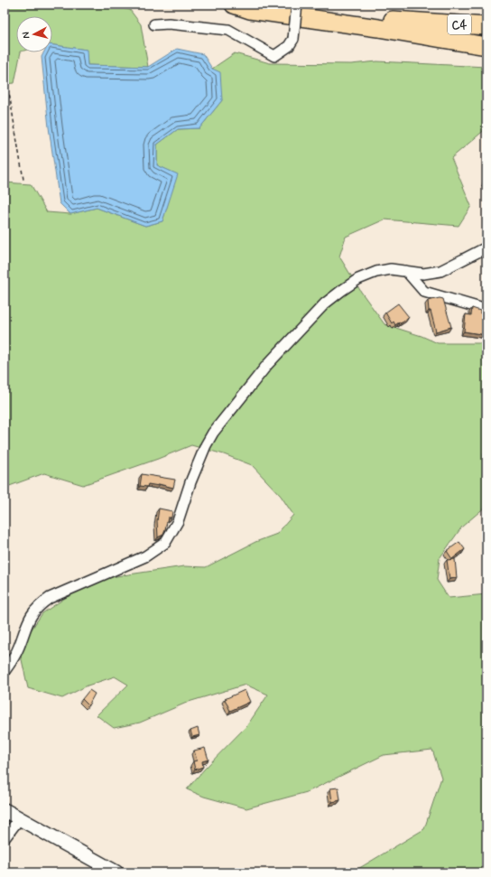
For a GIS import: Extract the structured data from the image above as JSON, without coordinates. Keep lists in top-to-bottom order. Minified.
{"streets":{"highway":["C4"]},"north":"left"}
